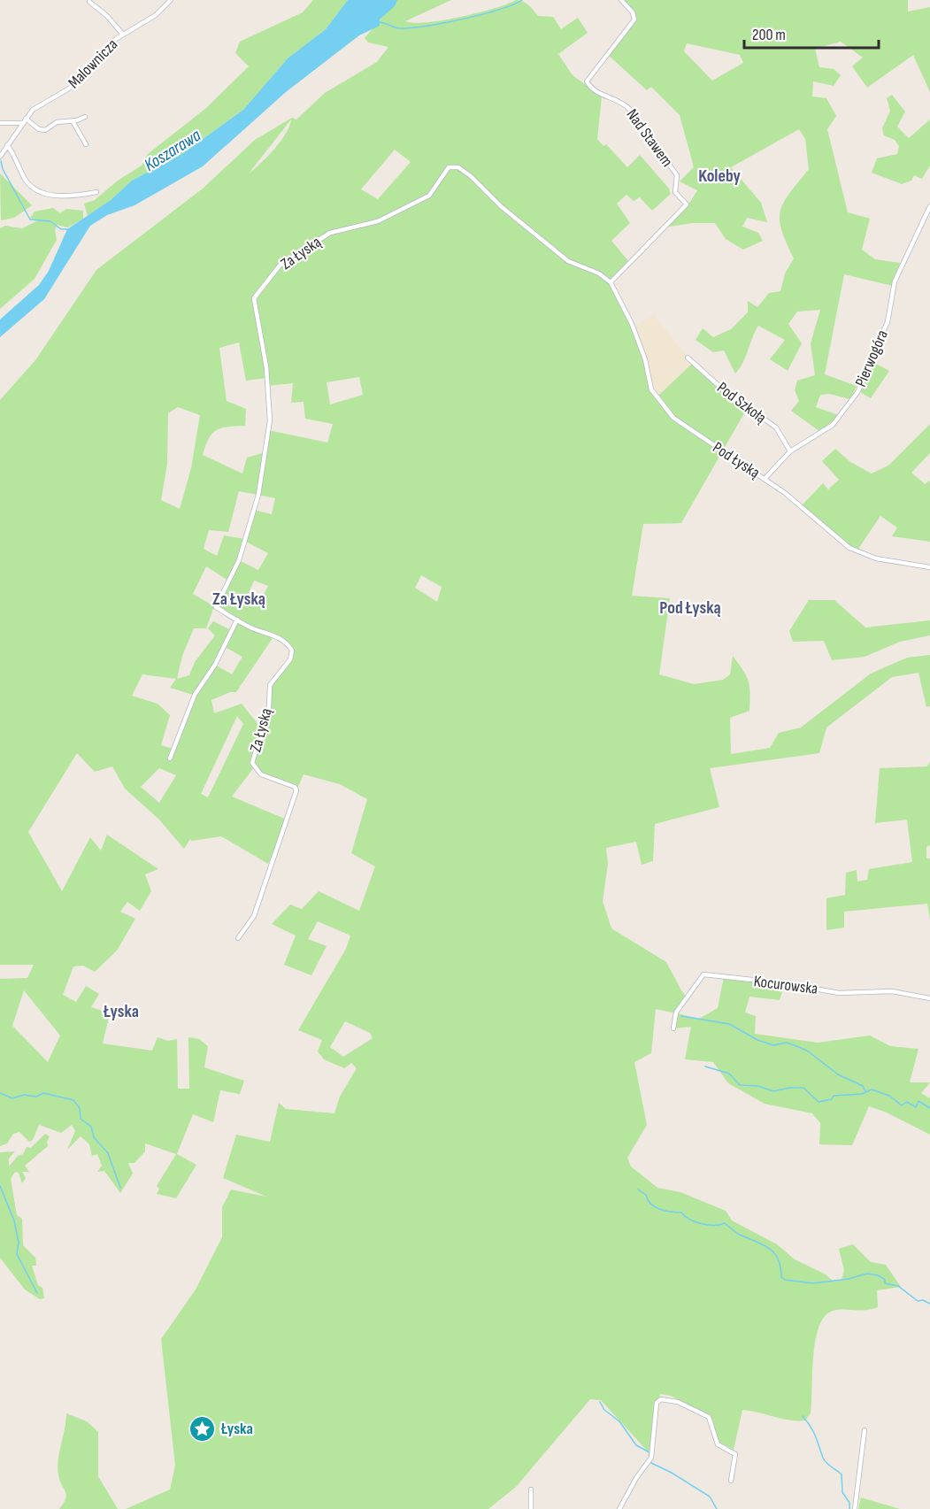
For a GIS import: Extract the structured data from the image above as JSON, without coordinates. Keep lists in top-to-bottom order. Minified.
{"streets":{"street":["Malownicza","Nad Stawem","Za Łyską","Pierwogóra","Pod Szkołą","Pod Łyską","Kocurowska"]},"crossings":[["Nad Stawem","Za Łyską"],["Nad Stawem","Pod Łyską"],["Za Łyską","Pod Łyską"],["Pierwogóra","Pod Szkołą"],["Pierwogóra","Pod Łyską"]],"districts":["Koleby","Za Łyską","Pod Łyską","Łyska"],"water":["Koszarawa"],"places":{"place":["Łyska"]},"scale_bar":"200 m"}
